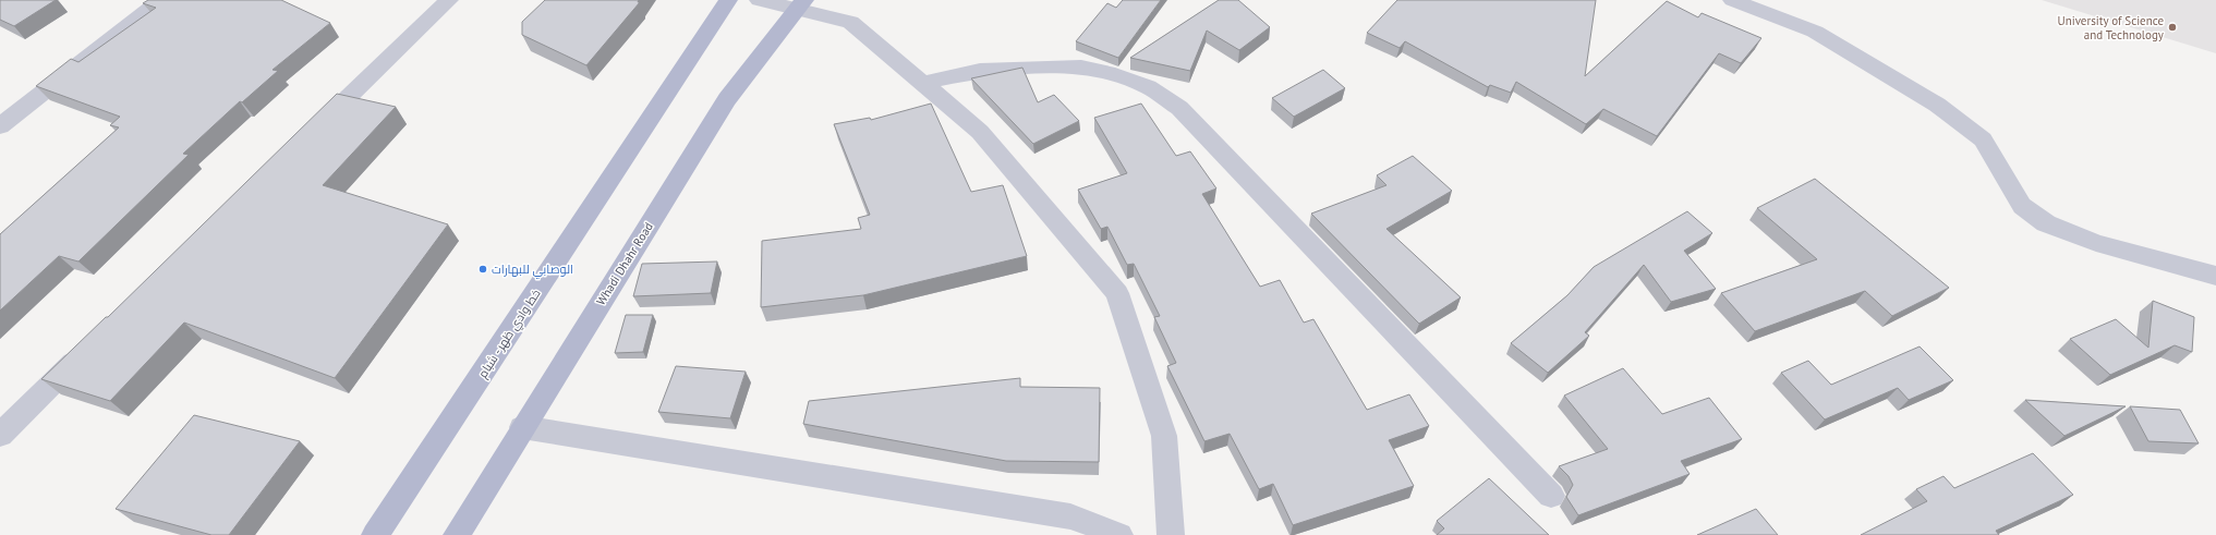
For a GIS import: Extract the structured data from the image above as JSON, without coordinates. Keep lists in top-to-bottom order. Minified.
{"streets":{"main road":["Whadi Dhahr Road","خط وادي ظهر - شبام"]},"places":["University of Science and Technology","الوصابي للبهارات"]}
